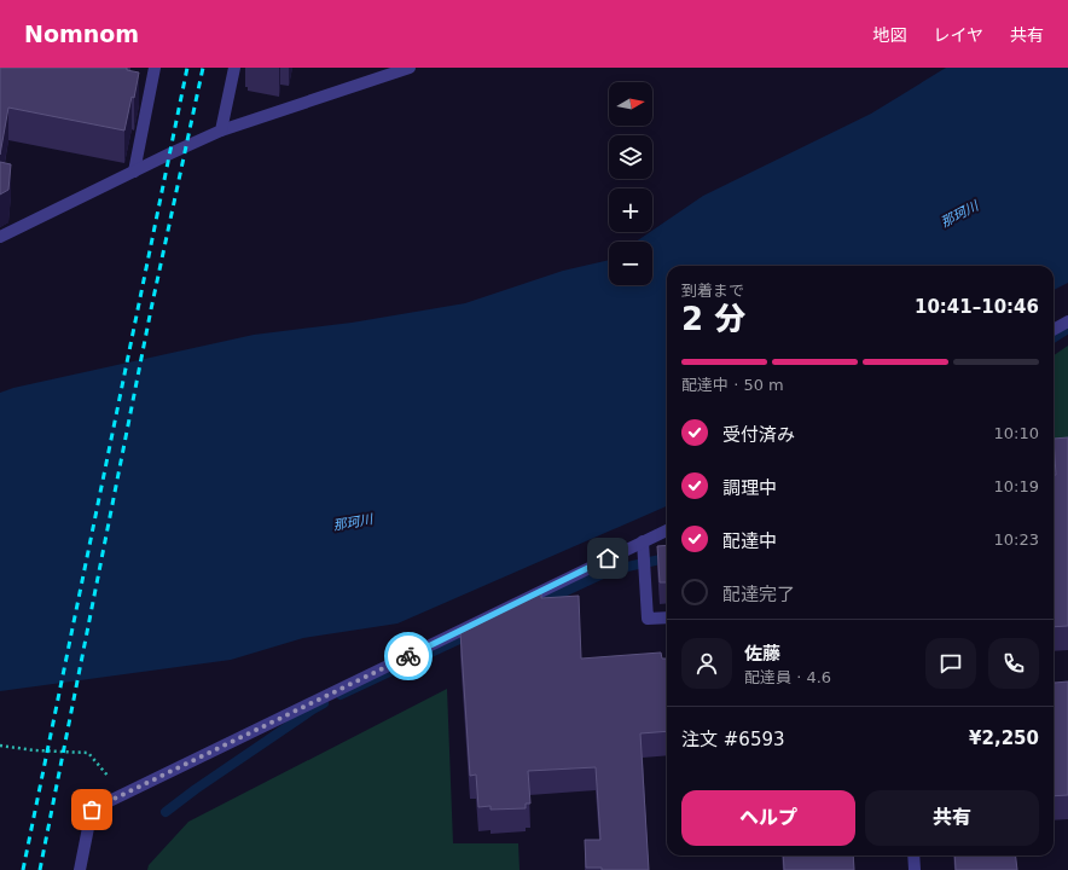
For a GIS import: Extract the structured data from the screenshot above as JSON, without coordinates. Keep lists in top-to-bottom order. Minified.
{"water":["那珂川"],"north":"right","page":{"header":"Nomnom","nav":["地図","レイヤ","共有"],"map_buttons":["+","−"],"heading":["2 分","到着まで","10:41–10:46"],"panel":["佐藤","配達員 · 4.6","注文 #6593","¥2,250"],"bar":"配達中 · 50 m","list":[["受付済み","10:10"],["調理中","10:19"],["配達中","10:23"],"配達完了"],"buttons":["ヘルプ","共有"]}}
